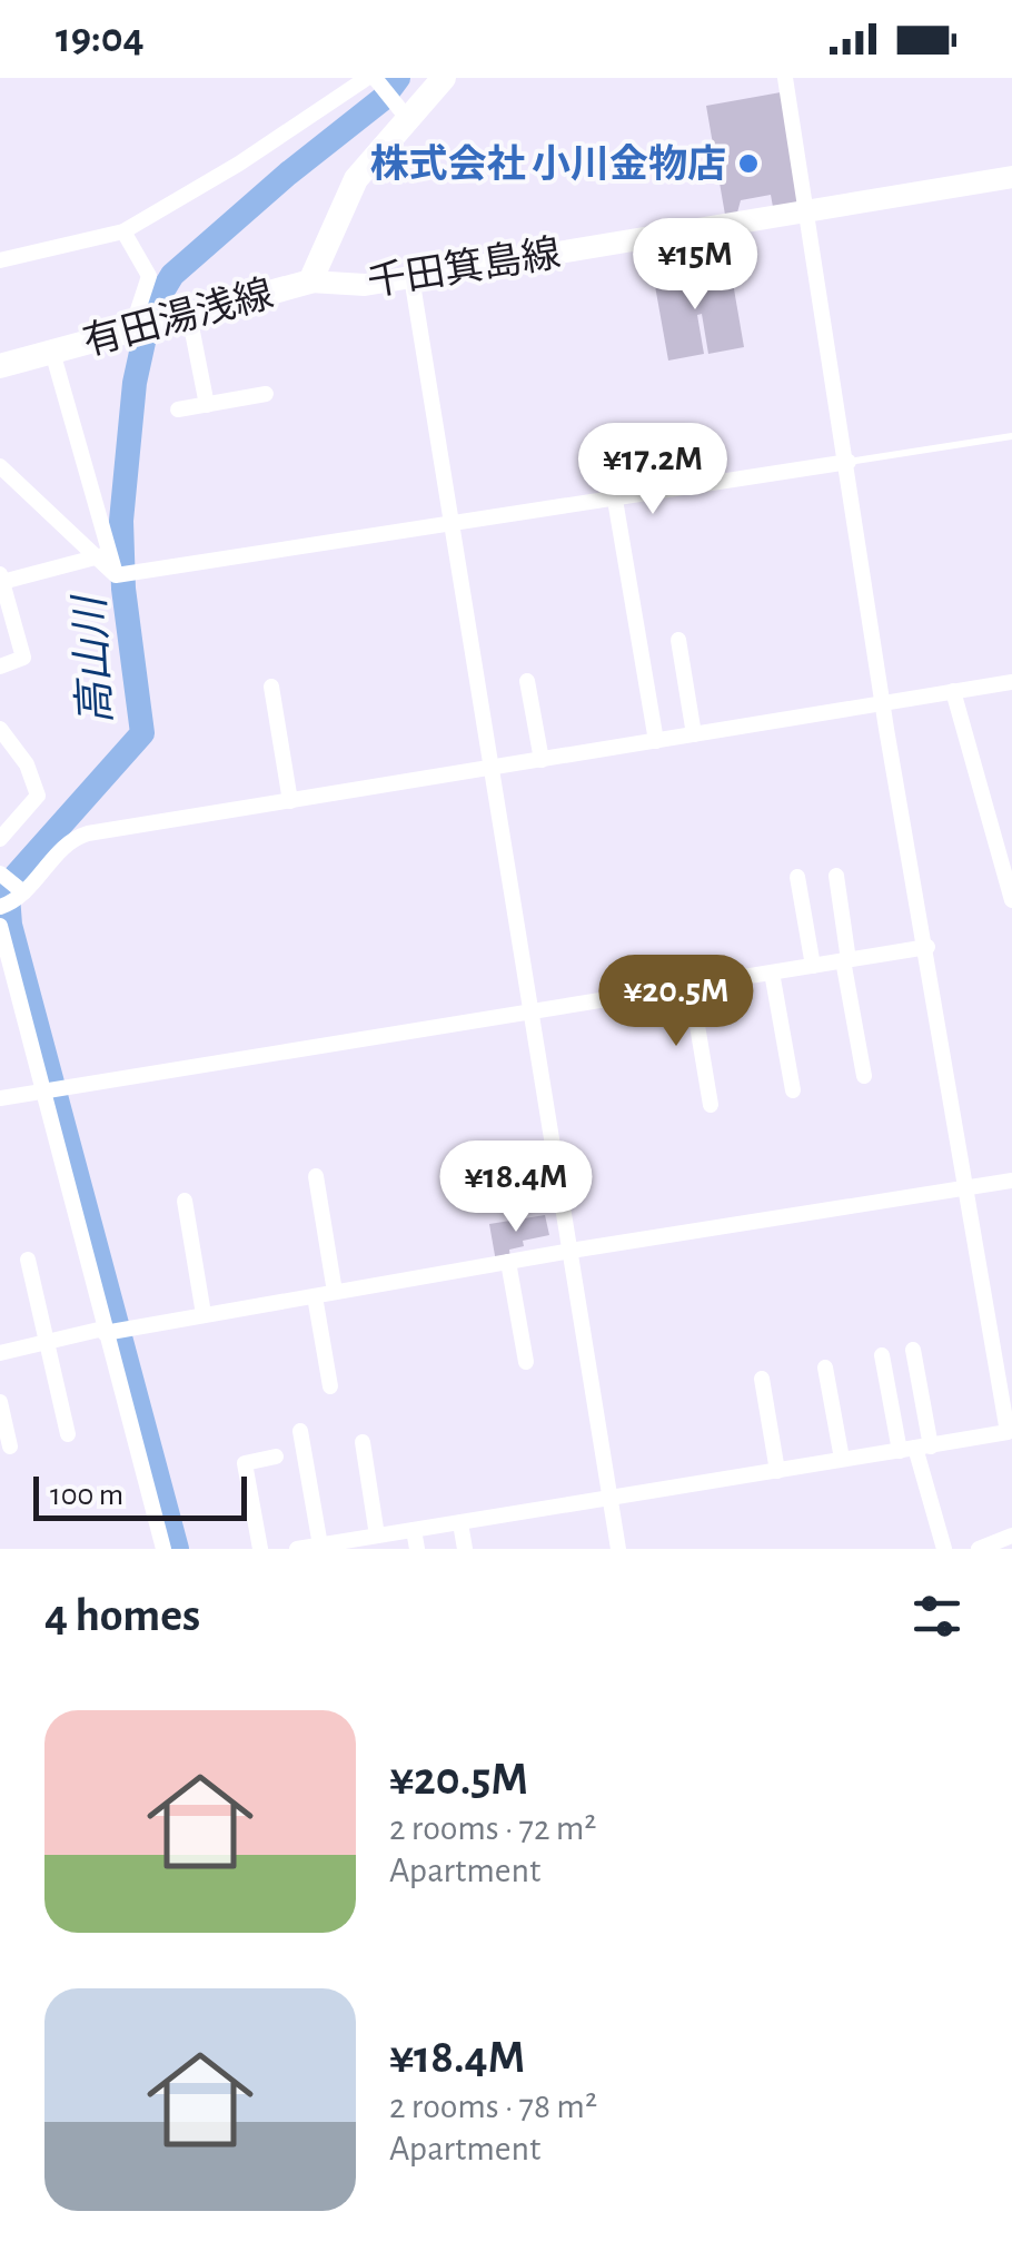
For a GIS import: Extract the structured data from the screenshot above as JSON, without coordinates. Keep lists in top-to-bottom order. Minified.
{"streets":{"main road":["千田箕島線","有田湯浅線"]},"crossings":[["千田箕島線","有田湯浅線"]],"water":["高山川"],"places":["株式会社 小川金物店"],"scale_bar":"100 m","page":{"status":"19:04","price":["¥15M","¥17.2M","¥20.5M","¥18.4M"],"scale":"100 m","heading":"4 homes","list":[{"name":"¥20.5M","note":"2 rooms · 72 m² · Apartment"},{"name":"¥18.4M","note":"2 rooms · 78 m² · Apartment"}]}}
